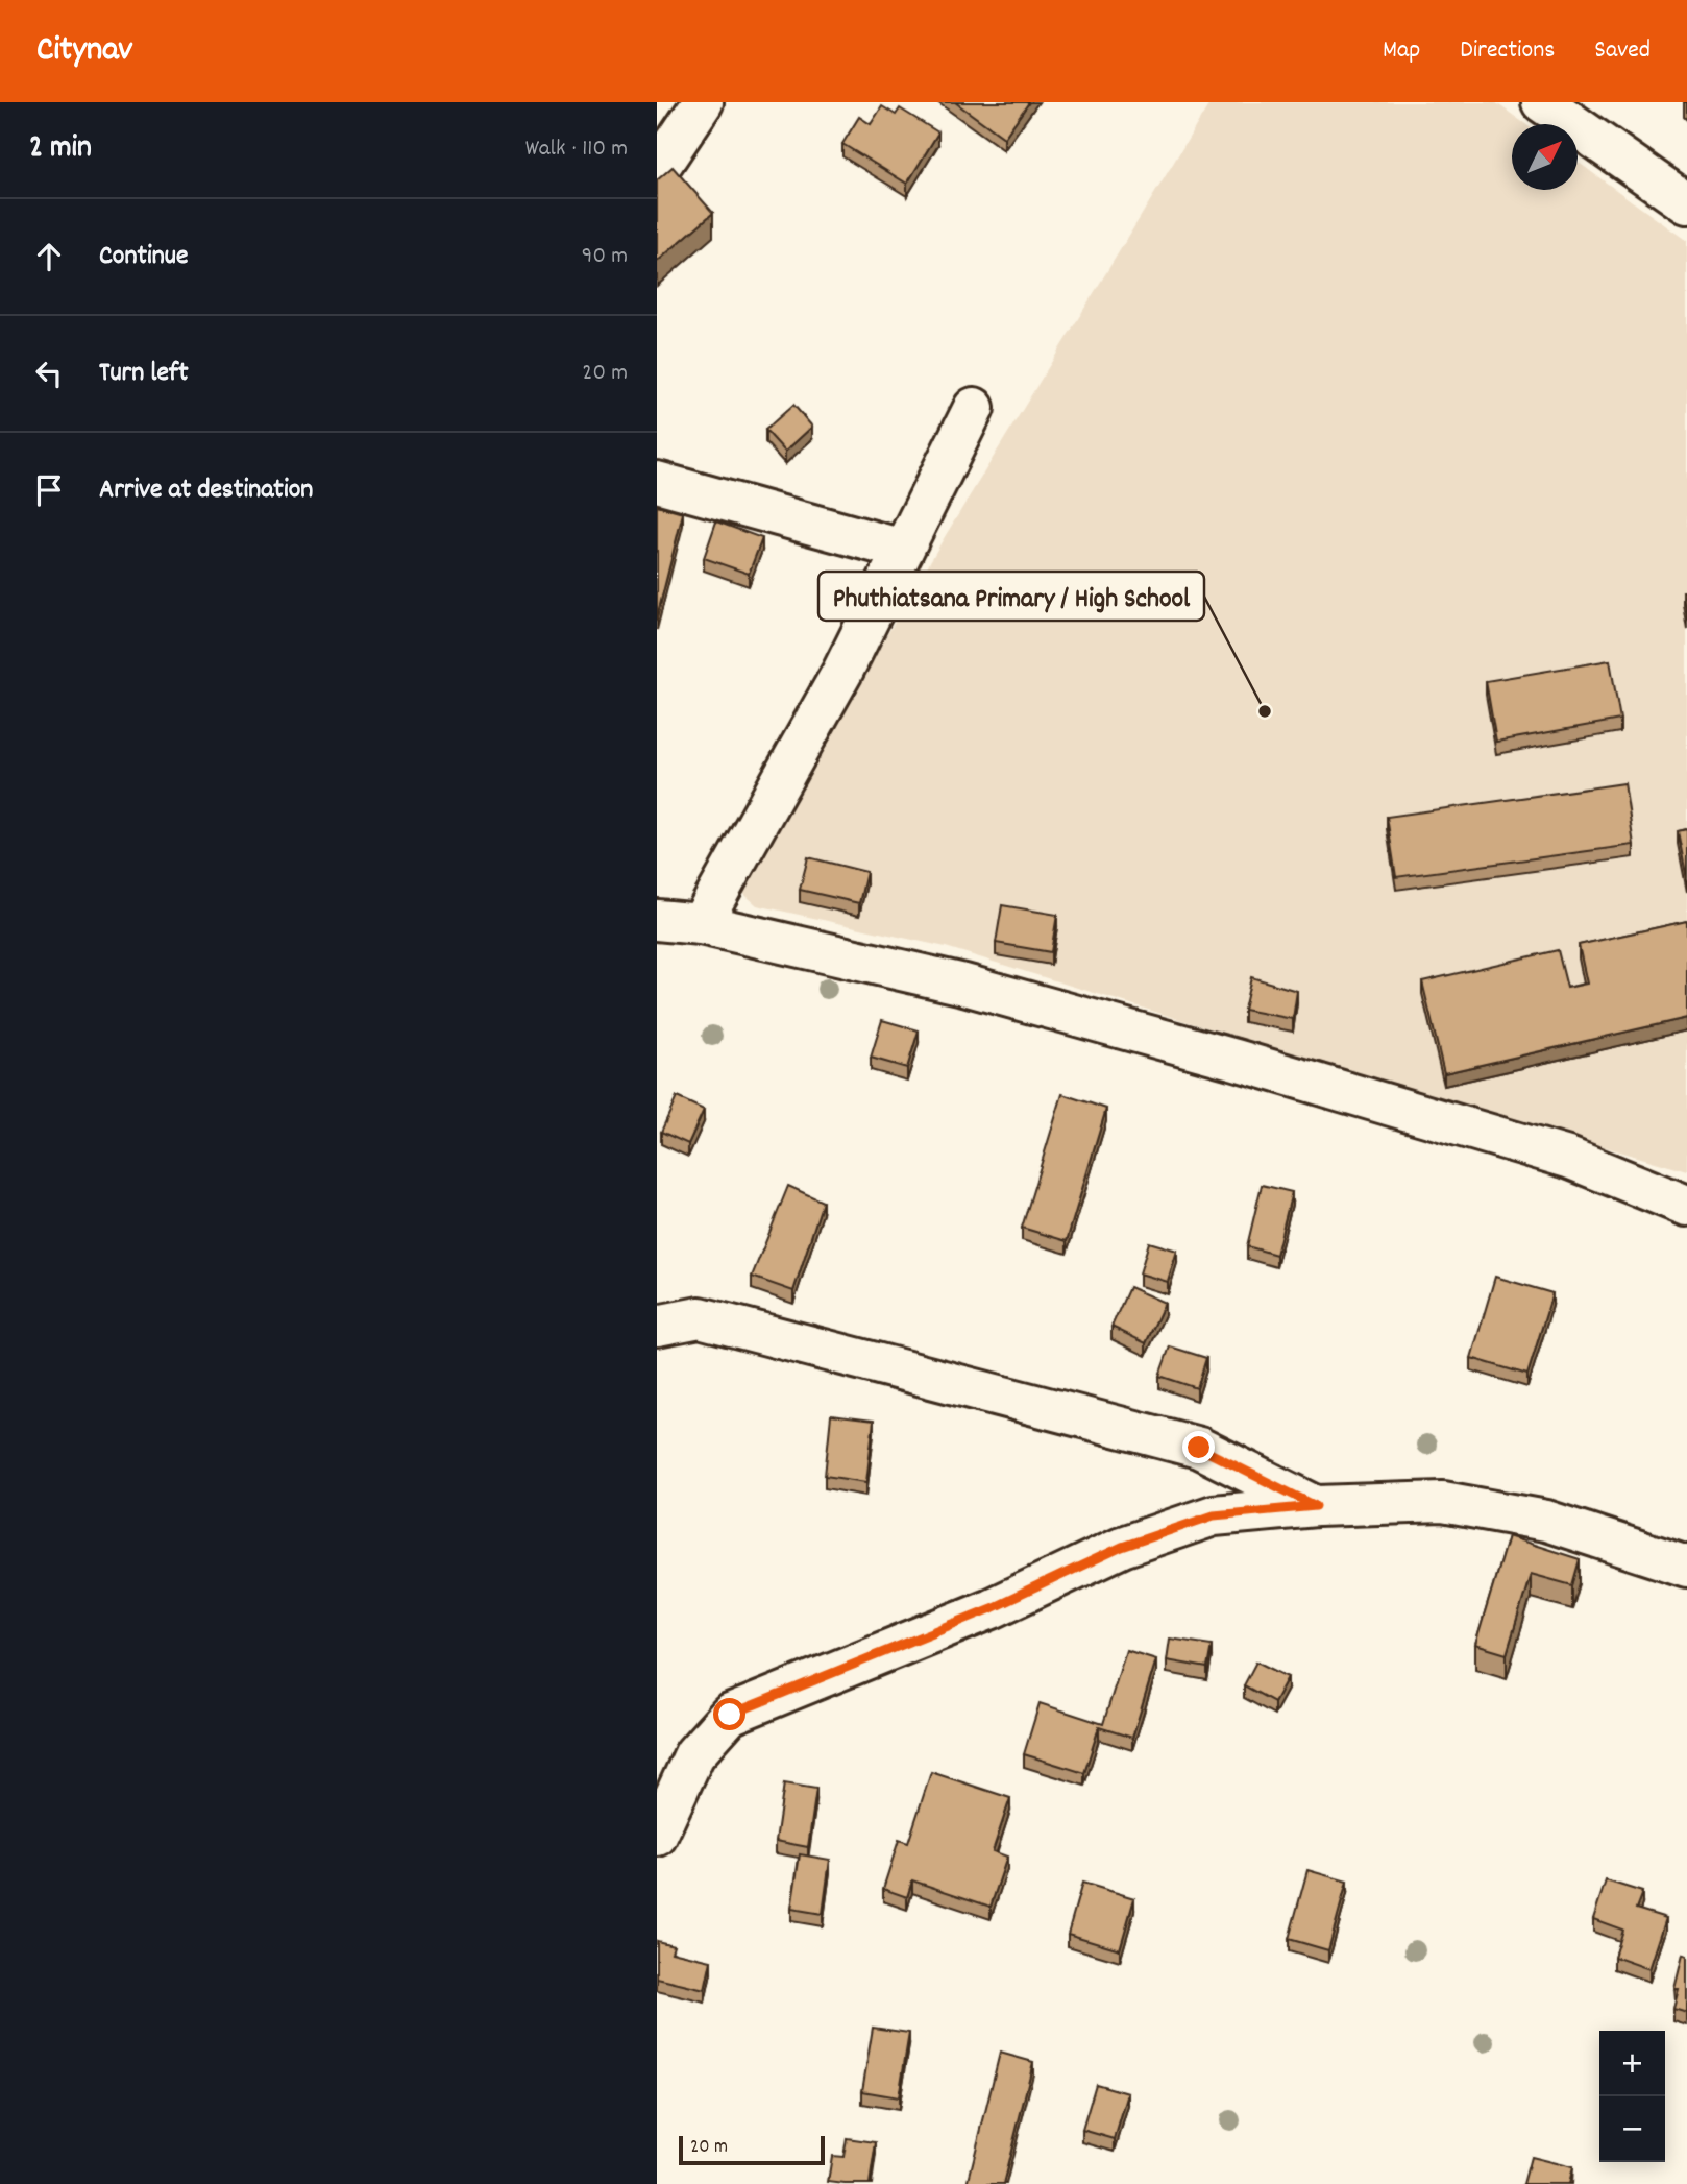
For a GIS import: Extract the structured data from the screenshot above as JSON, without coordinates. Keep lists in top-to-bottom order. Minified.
{"places":["Phuthiatsana Primary / High School"],"scale_bar":"20 m","north":"top right","page":{"header":"Citynav","nav":["Map","Directions","Saved"],"heading":["2 min","Walk · 110 m"],"list":[["Continue","90 m"],["Turn left","20 m"],"Arrive at destination"],"map_buttons":["+","−"],"scale":"20 m"}}
